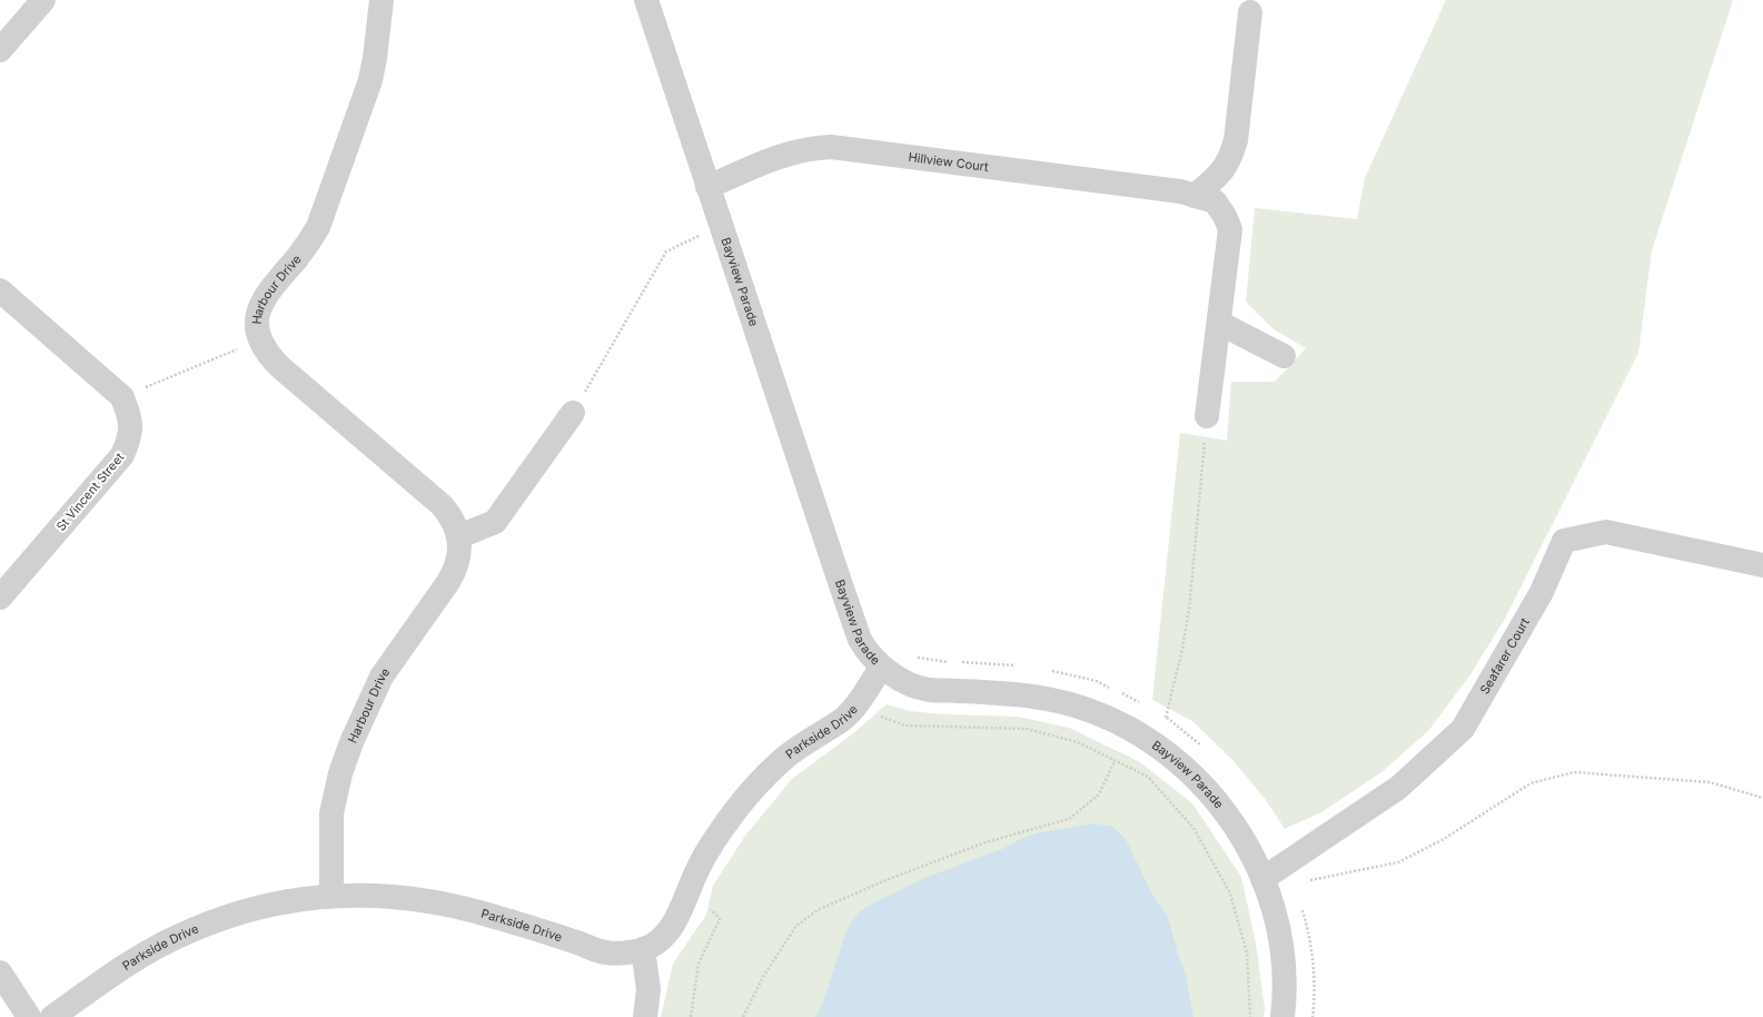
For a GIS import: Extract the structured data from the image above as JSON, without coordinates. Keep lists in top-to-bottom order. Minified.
{"streets":{"street":["Hillview Court","Bayview Parade","Harbour Drive","St Vincent Street","Seafarer Court","Parkside Drive"]},"crossings":[["Hillview Court","Bayview Parade"],["Bayview Parade","Seafarer Court"],["Bayview Parade","Parkside Drive"],["Harbour Drive","Parkside Drive"]]}
